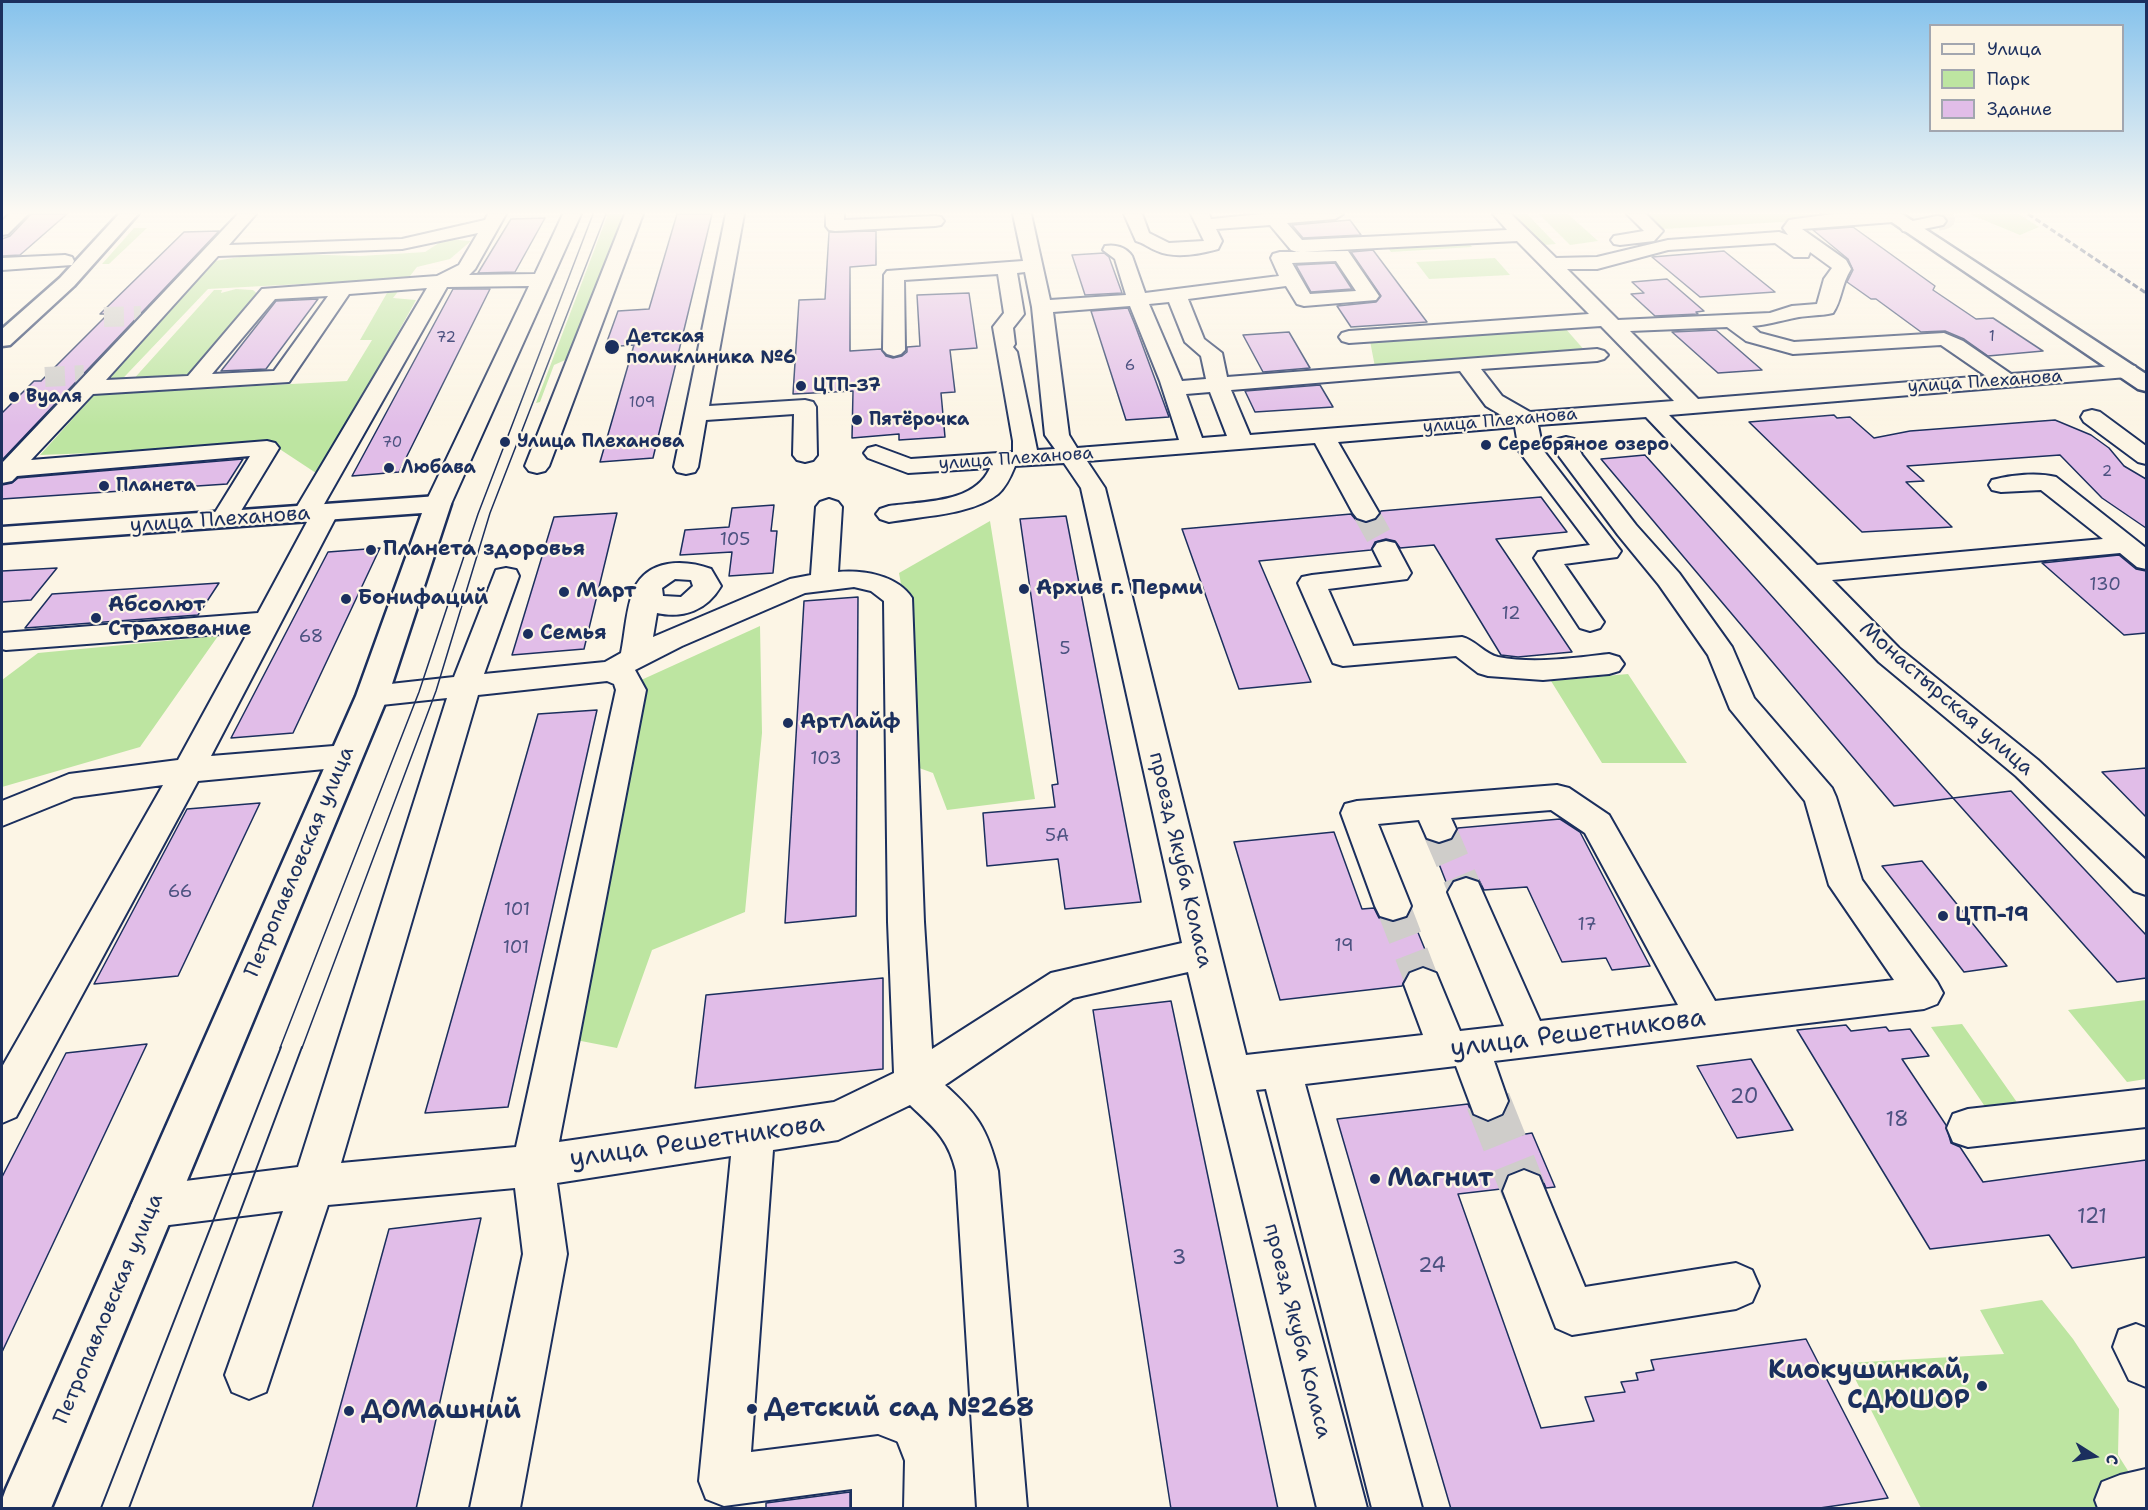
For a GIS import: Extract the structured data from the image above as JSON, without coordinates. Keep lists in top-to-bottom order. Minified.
{"streets":{"main road":["улица Плеханова","Петропавловская улица"],"street":["Монастырская улица","проезд Якуба Коласа","улица Решетникова"]},"crossings":[["улица Плеханова","Монастырская улица"],["улица Плеханова","проезд Якуба Коласа"],["улица Плеханова","Петропавловская улица"],["проезд Якуба Коласа","улица Решетникова"],["Петропавловская улица","улица Решетникова"]],"places":["Детская поликлиника №6","ЦТП-37","Вуаля","Пятёрочка","Улица Плеханова","Серебряное озеро","Любава","Планета","Планета здоровья","Архив г. Перми","Март","Бонифаций","Абсолют Страхование","Семья","АртЛайф","ЦТП-19","Магнит","Киокушинкай, СДЮШОР","Детский сад №268","ДОМашний"],"house_numbers":["1","72","6","109","70","2","105","130","12","68","5","103","5А","66","101","17","19","101","20","18","121","3","24"],"legend":["Улица","Парк","Здание"],"north":"right"}
